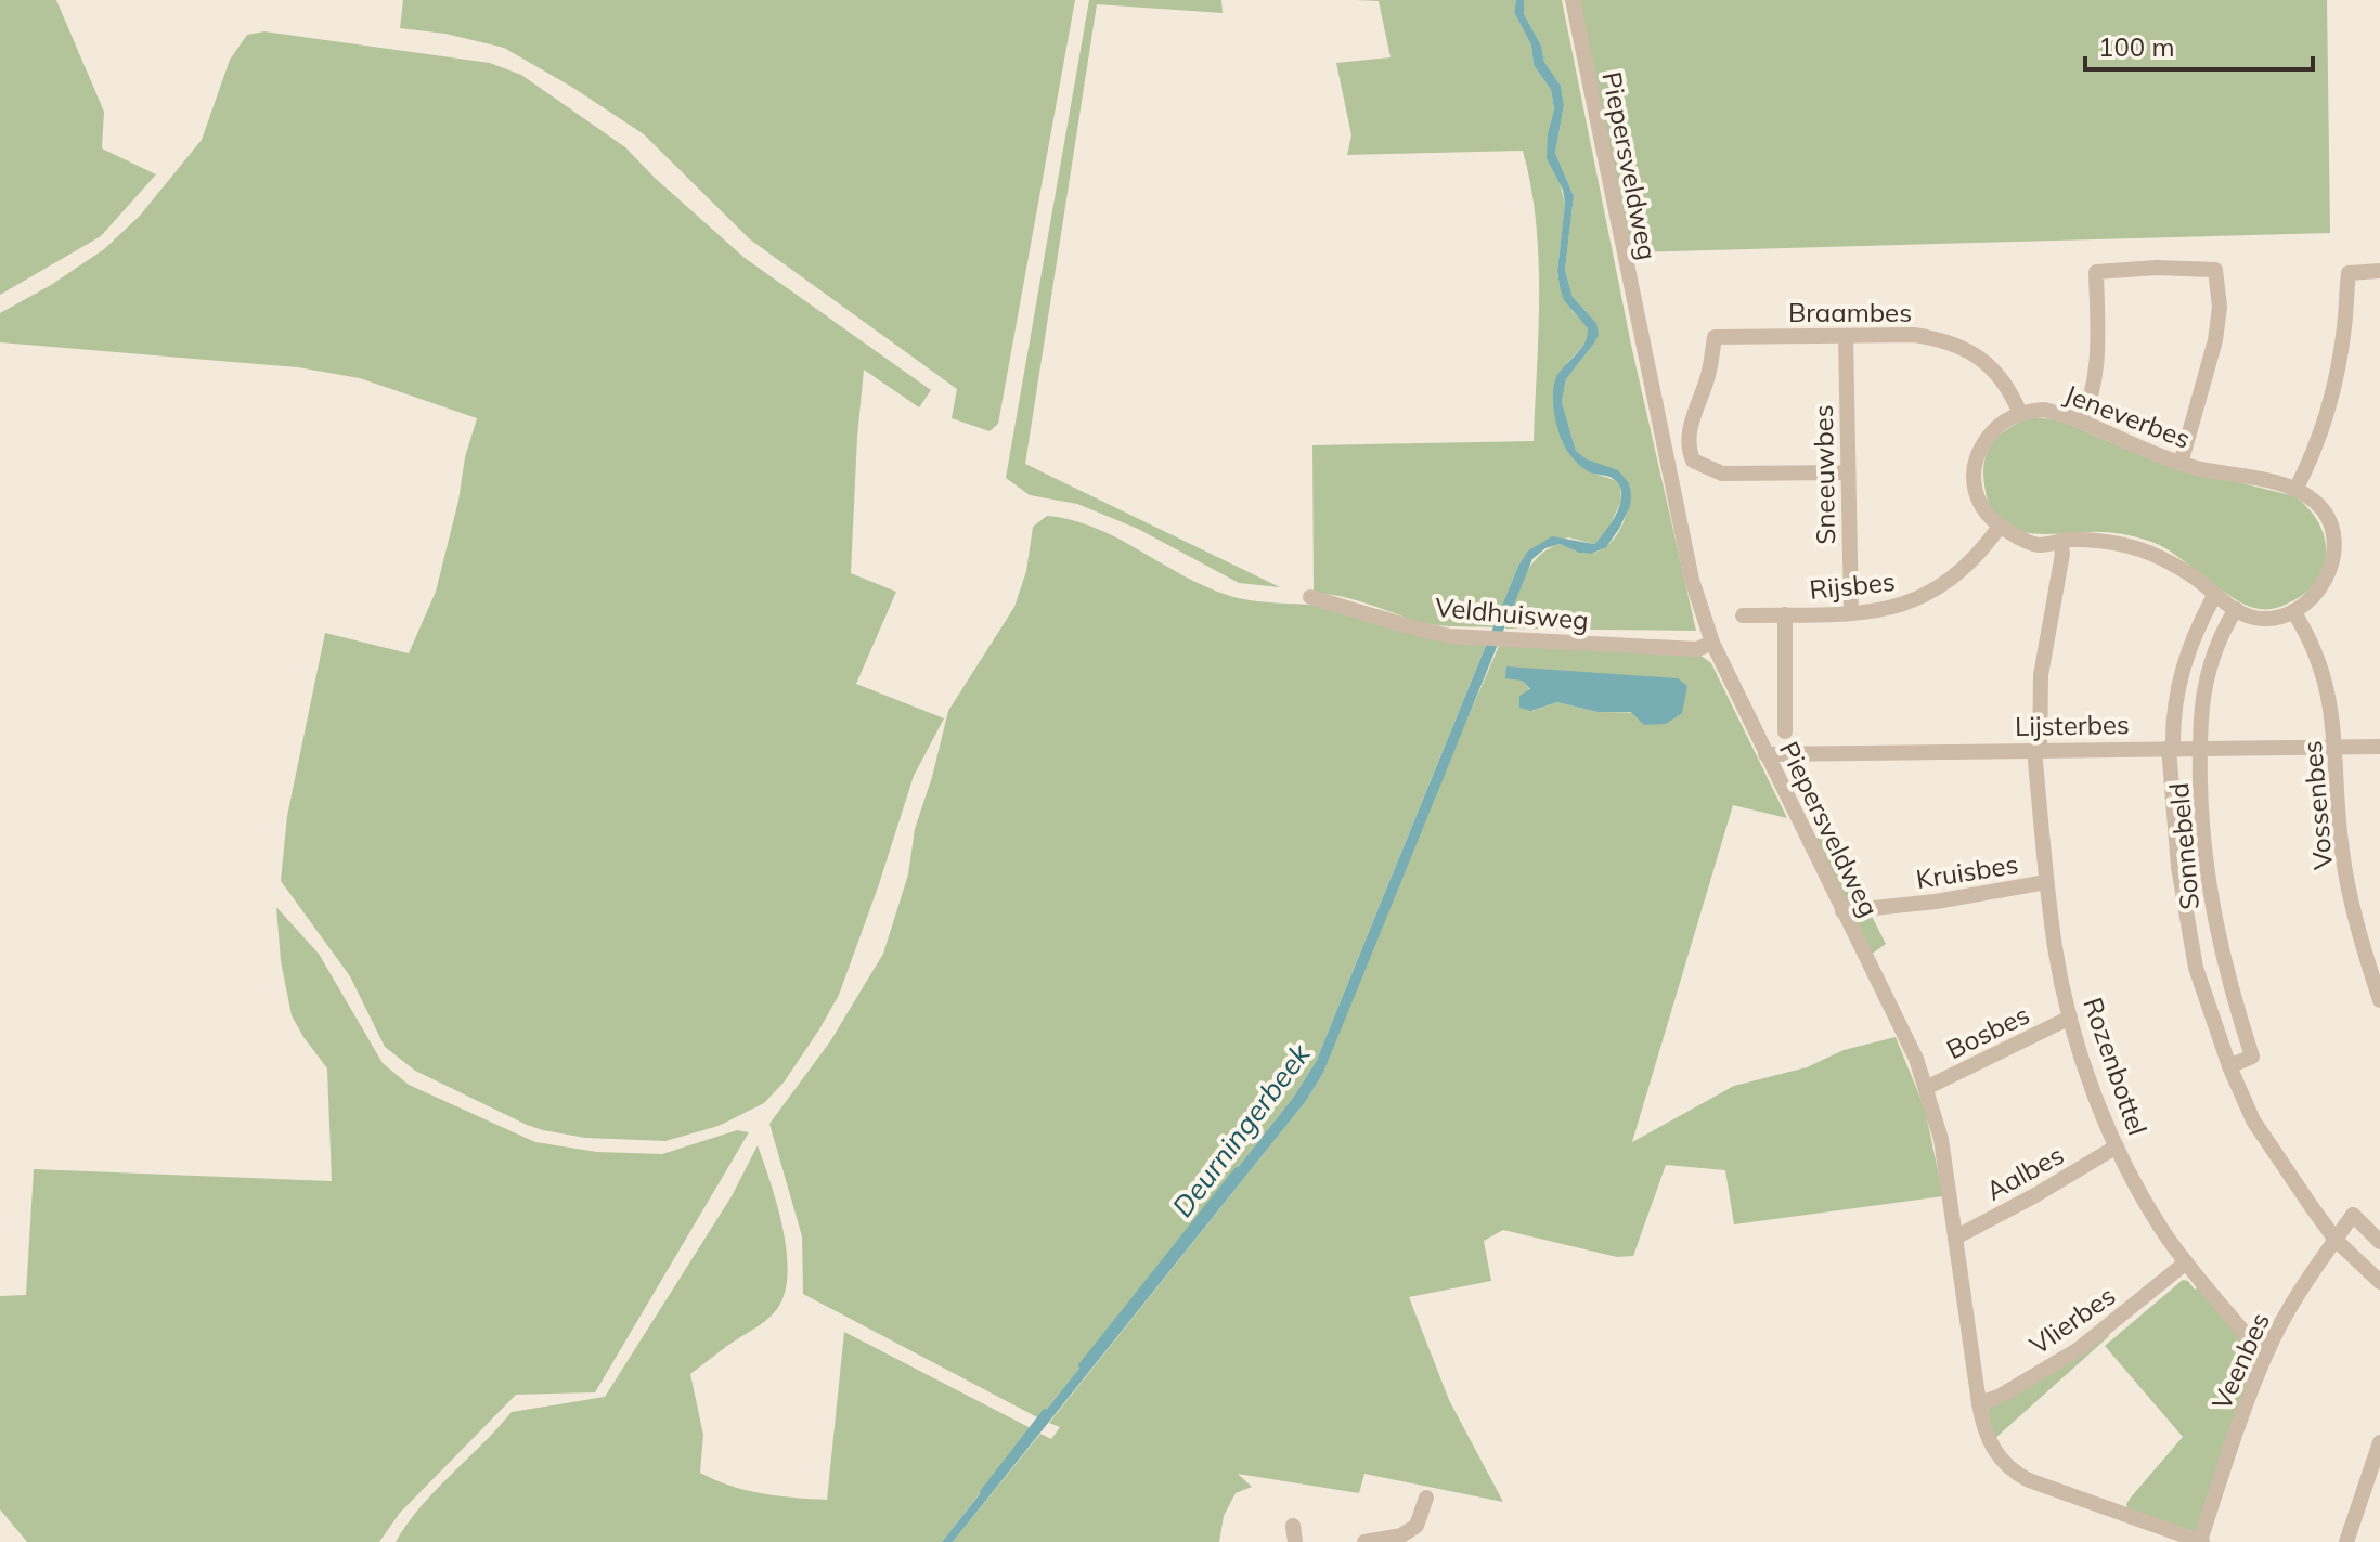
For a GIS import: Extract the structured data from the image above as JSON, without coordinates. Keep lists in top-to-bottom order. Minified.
{"streets":{"street":["Piepersveldweg","Braambes","Jeneverbes","Sneeuwbes","Rijsbes","Veldhuisweg","Lijsterbes","Vossenbes","Sonnebeld","Kruisbes","Bosbes","Rozenbottel","Aalbes","Vlierbes","Veenbes"]},"crossings":[["Piepersveldweg","Veldhuisweg"],["Piepersveldweg","Lijsterbes"],["Piepersveldweg","Kruisbes"],["Piepersveldweg","Bosbes"],["Piepersveldweg","Aalbes"],["Piepersveldweg","Vlierbes"],["Piepersveldweg","Veenbes"],["Braambes","Jeneverbes"],["Braambes","Sneeuwbes"],["Jeneverbes","Vossenbes"],["Sneeuwbes","Rijsbes"],["Lijsterbes","Vossenbes"],["Lijsterbes","Sonnebeld"],["Lijsterbes","Rozenbottel"],["Sonnebeld","Veenbes"],["Kruisbes","Rozenbottel"],["Bosbes","Rozenbottel"],["Rozenbottel","Aalbes"],["Rozenbottel","Vlierbes"],["Rozenbottel","Veenbes"]],"water":["Deurningerbeek"],"scale_bar":"100 m"}
